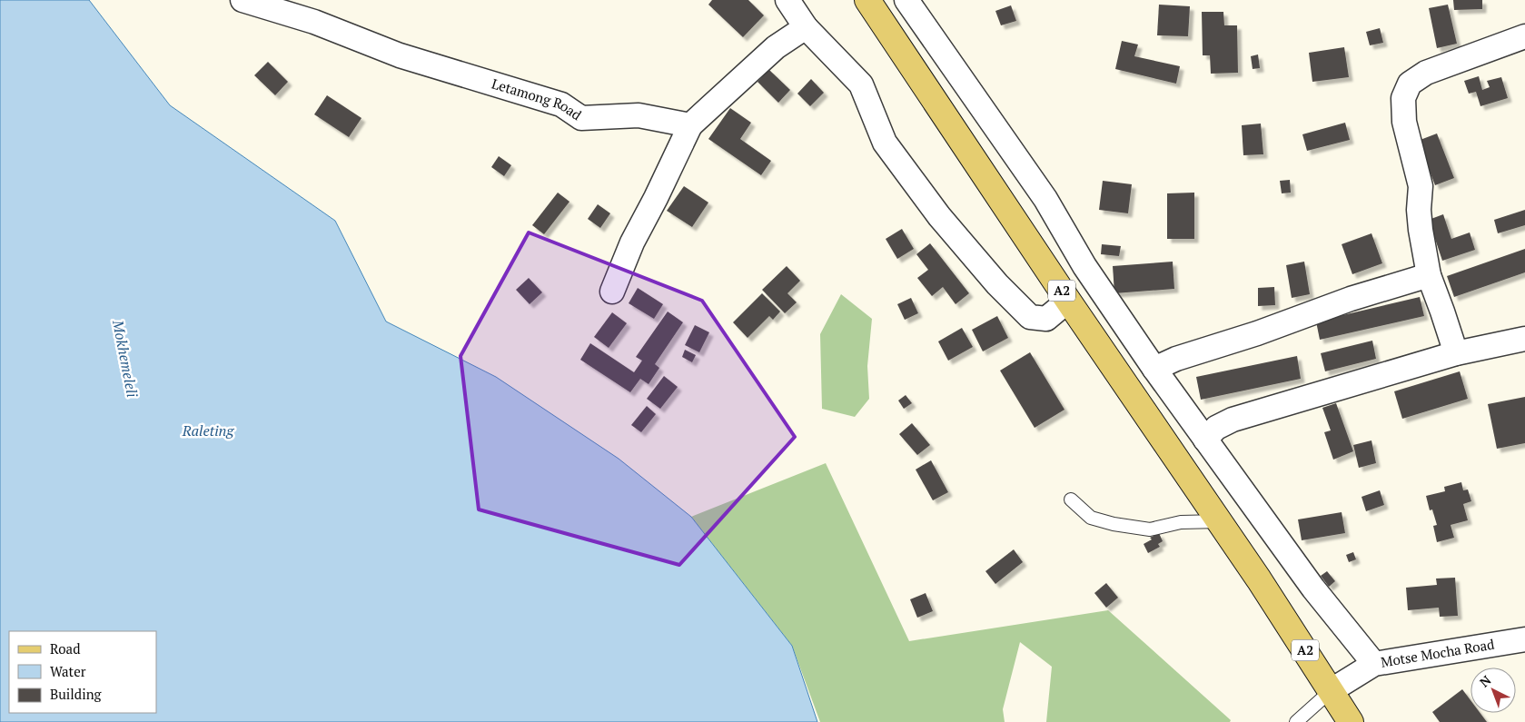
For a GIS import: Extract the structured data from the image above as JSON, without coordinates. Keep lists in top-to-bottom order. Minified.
{"streets":{"main road":["A2"],"street":["Letamong Road","Motse Mocha Road"]},"crossings":[["A2","Motse Mocha Road"]],"water":["Mokhemeleli","Raleting"],"legend":["Road","Water","Building"],"north":"top left"}
